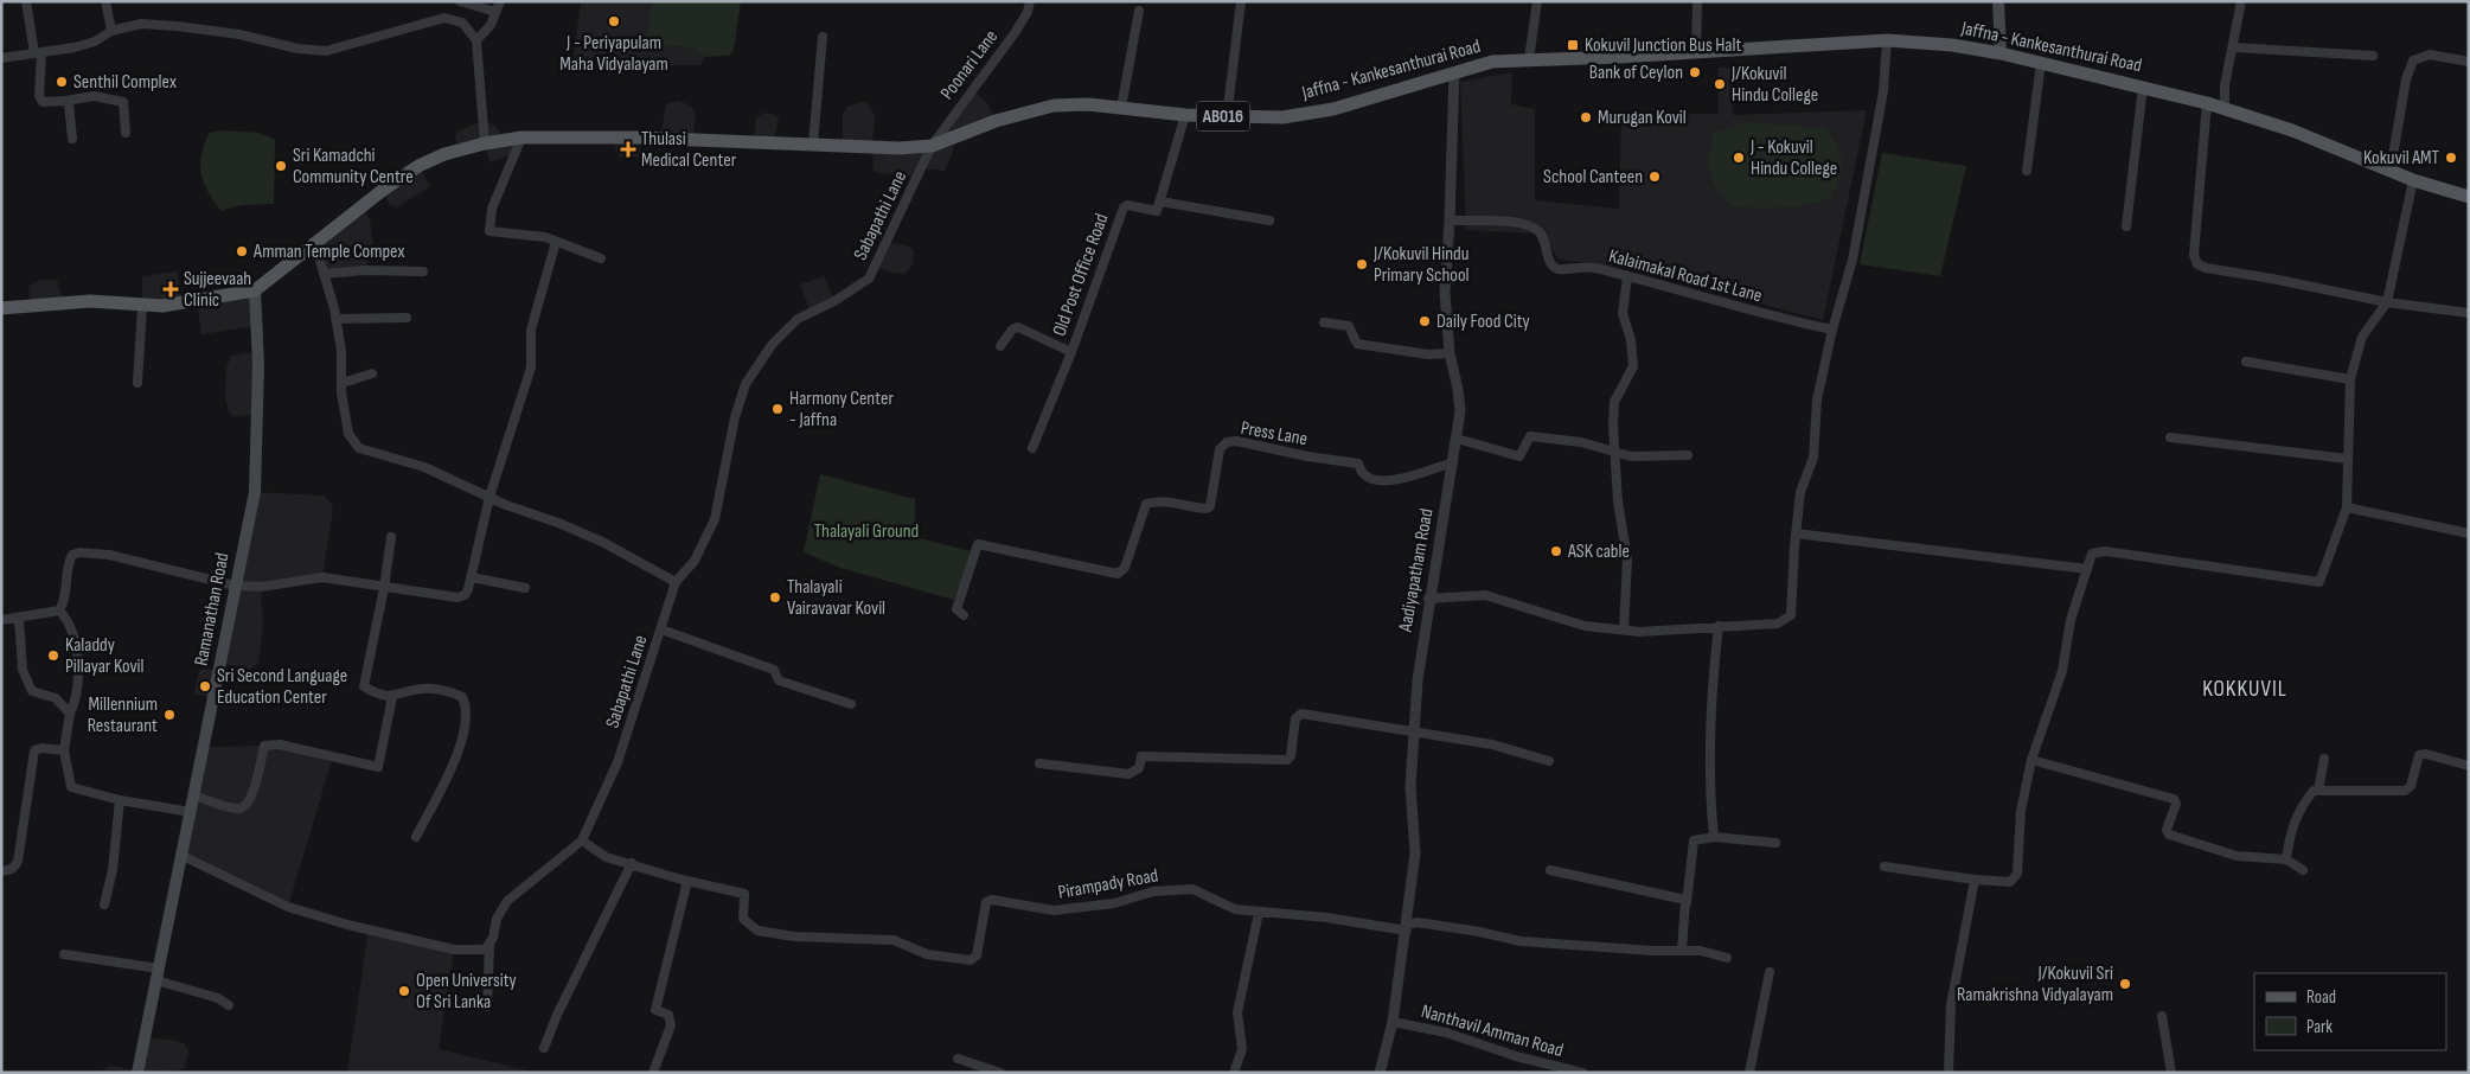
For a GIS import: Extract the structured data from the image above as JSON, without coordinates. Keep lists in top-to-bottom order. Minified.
{"streets":{"main road":["Jaffna - Kankesanthurai Road","AB016","Ramanathan Road"],"street":["Poonari Lane","Sabapathi Lane","Old Post Office Road","Kalaimakal Road 1st Lane","Press Lane","Aadiyapatham Road","Pirampady Road","Nanthavil Amman Road"]},"crossings":[["Jaffna - Kankesanthurai Road","Poonari Lane"],["Jaffna - Kankesanthurai Road","Sabapathi Lane"],["Jaffna - Kankesanthurai Road","Aadiyapatham Road"],["Jaffna - Kankesanthurai Road","Ramanathan Road"],["Poonari Lane","Sabapathi Lane"],["Sabapathi Lane","Pirampady Road"],["Kalaimakal Road 1st Lane","Aadiyapatham Road"],["Press Lane","Aadiyapatham Road"],["Aadiyapatham Road","Pirampady Road"],["Aadiyapatham Road","Nanthavil Amman Road"]],"districts":["KOKKUVIL"],"parks":["Thalayali Ground"],"places":{"other":["J - Periyapulam Maha Vidyalayam","Bank of Ceylon","Senthil Complex","J/Kokuvil Hindu College","Murugan Kovil","J - Kokuvil Hindu College","Kokuvil AMT","Sri Kamadchi Community Centre","School Canteen","Amman Temple Compex","J/Kokuvil Hindu Primary School","Daily Food City","Harmony Center - Jaffna","ASK cable","Thalayali Vairavavar Kovil","Kaladdy Pillayar Kovil","Sri Second Language Education Center","Millennium Restaurant","J/Kokuvil Sri Ramakrishna Vidyalayam","Open University Of Sri Lanka"],"transit":["Kokuvil Junction Bus Halt"],"health":["Thulasi Medical Center","Sujjeevaah Clinic"]},"legend":["Road","Park"]}
